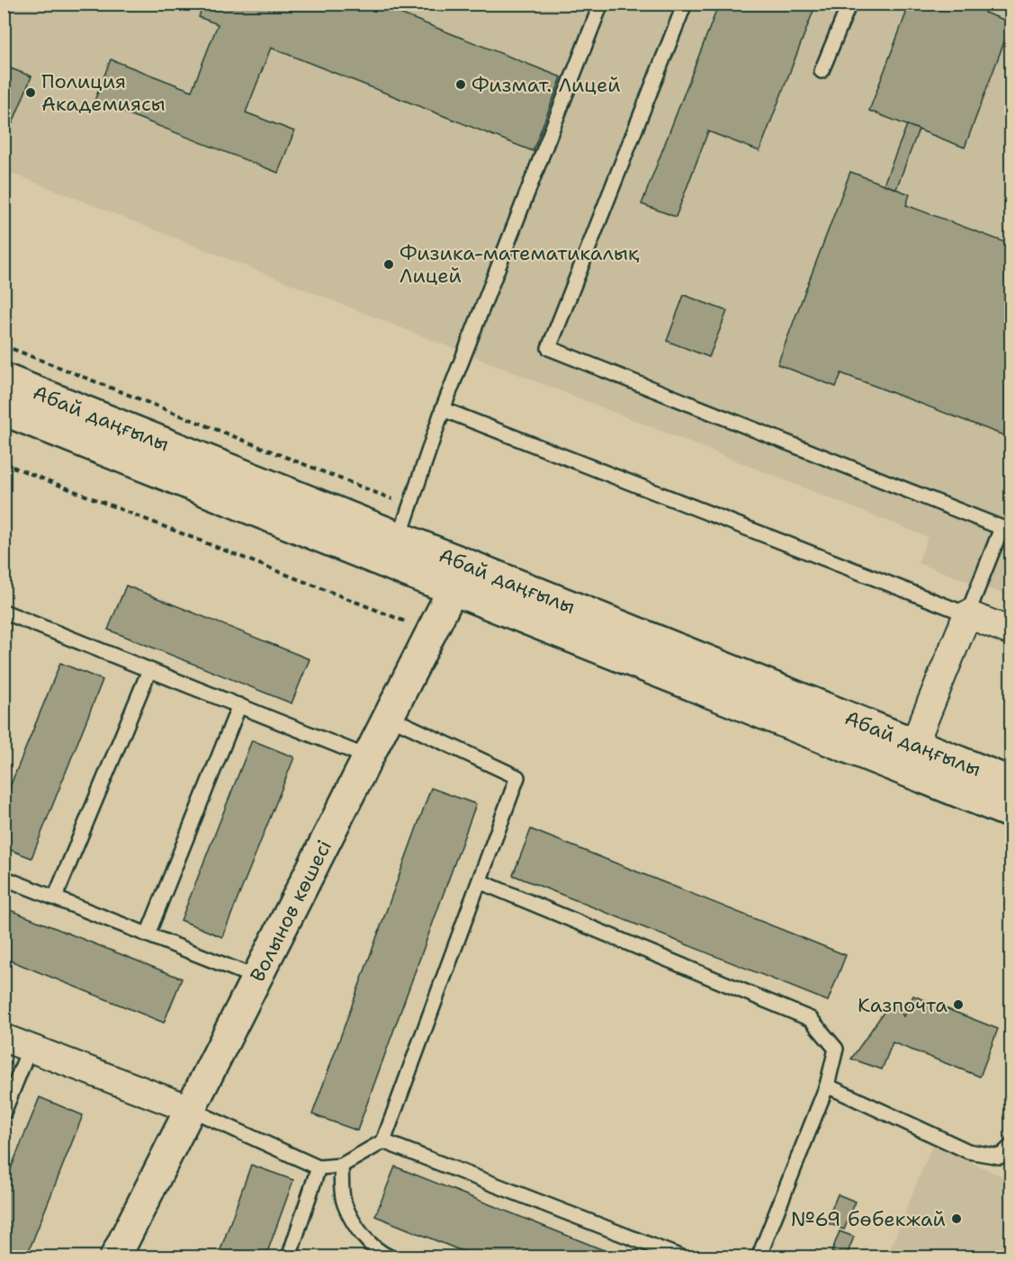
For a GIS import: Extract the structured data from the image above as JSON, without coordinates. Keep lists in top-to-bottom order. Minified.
{"streets":{"main road":["Абай даңғылы","Волынов көшесі"]},"crossings":[["Абай даңғылы","Волынов көшесі"]],"places":["Физмат. Лицей","Полиция Академиясы","Физика-математикалық Лицей","Казпочта","№69 бөбекжай"]}
